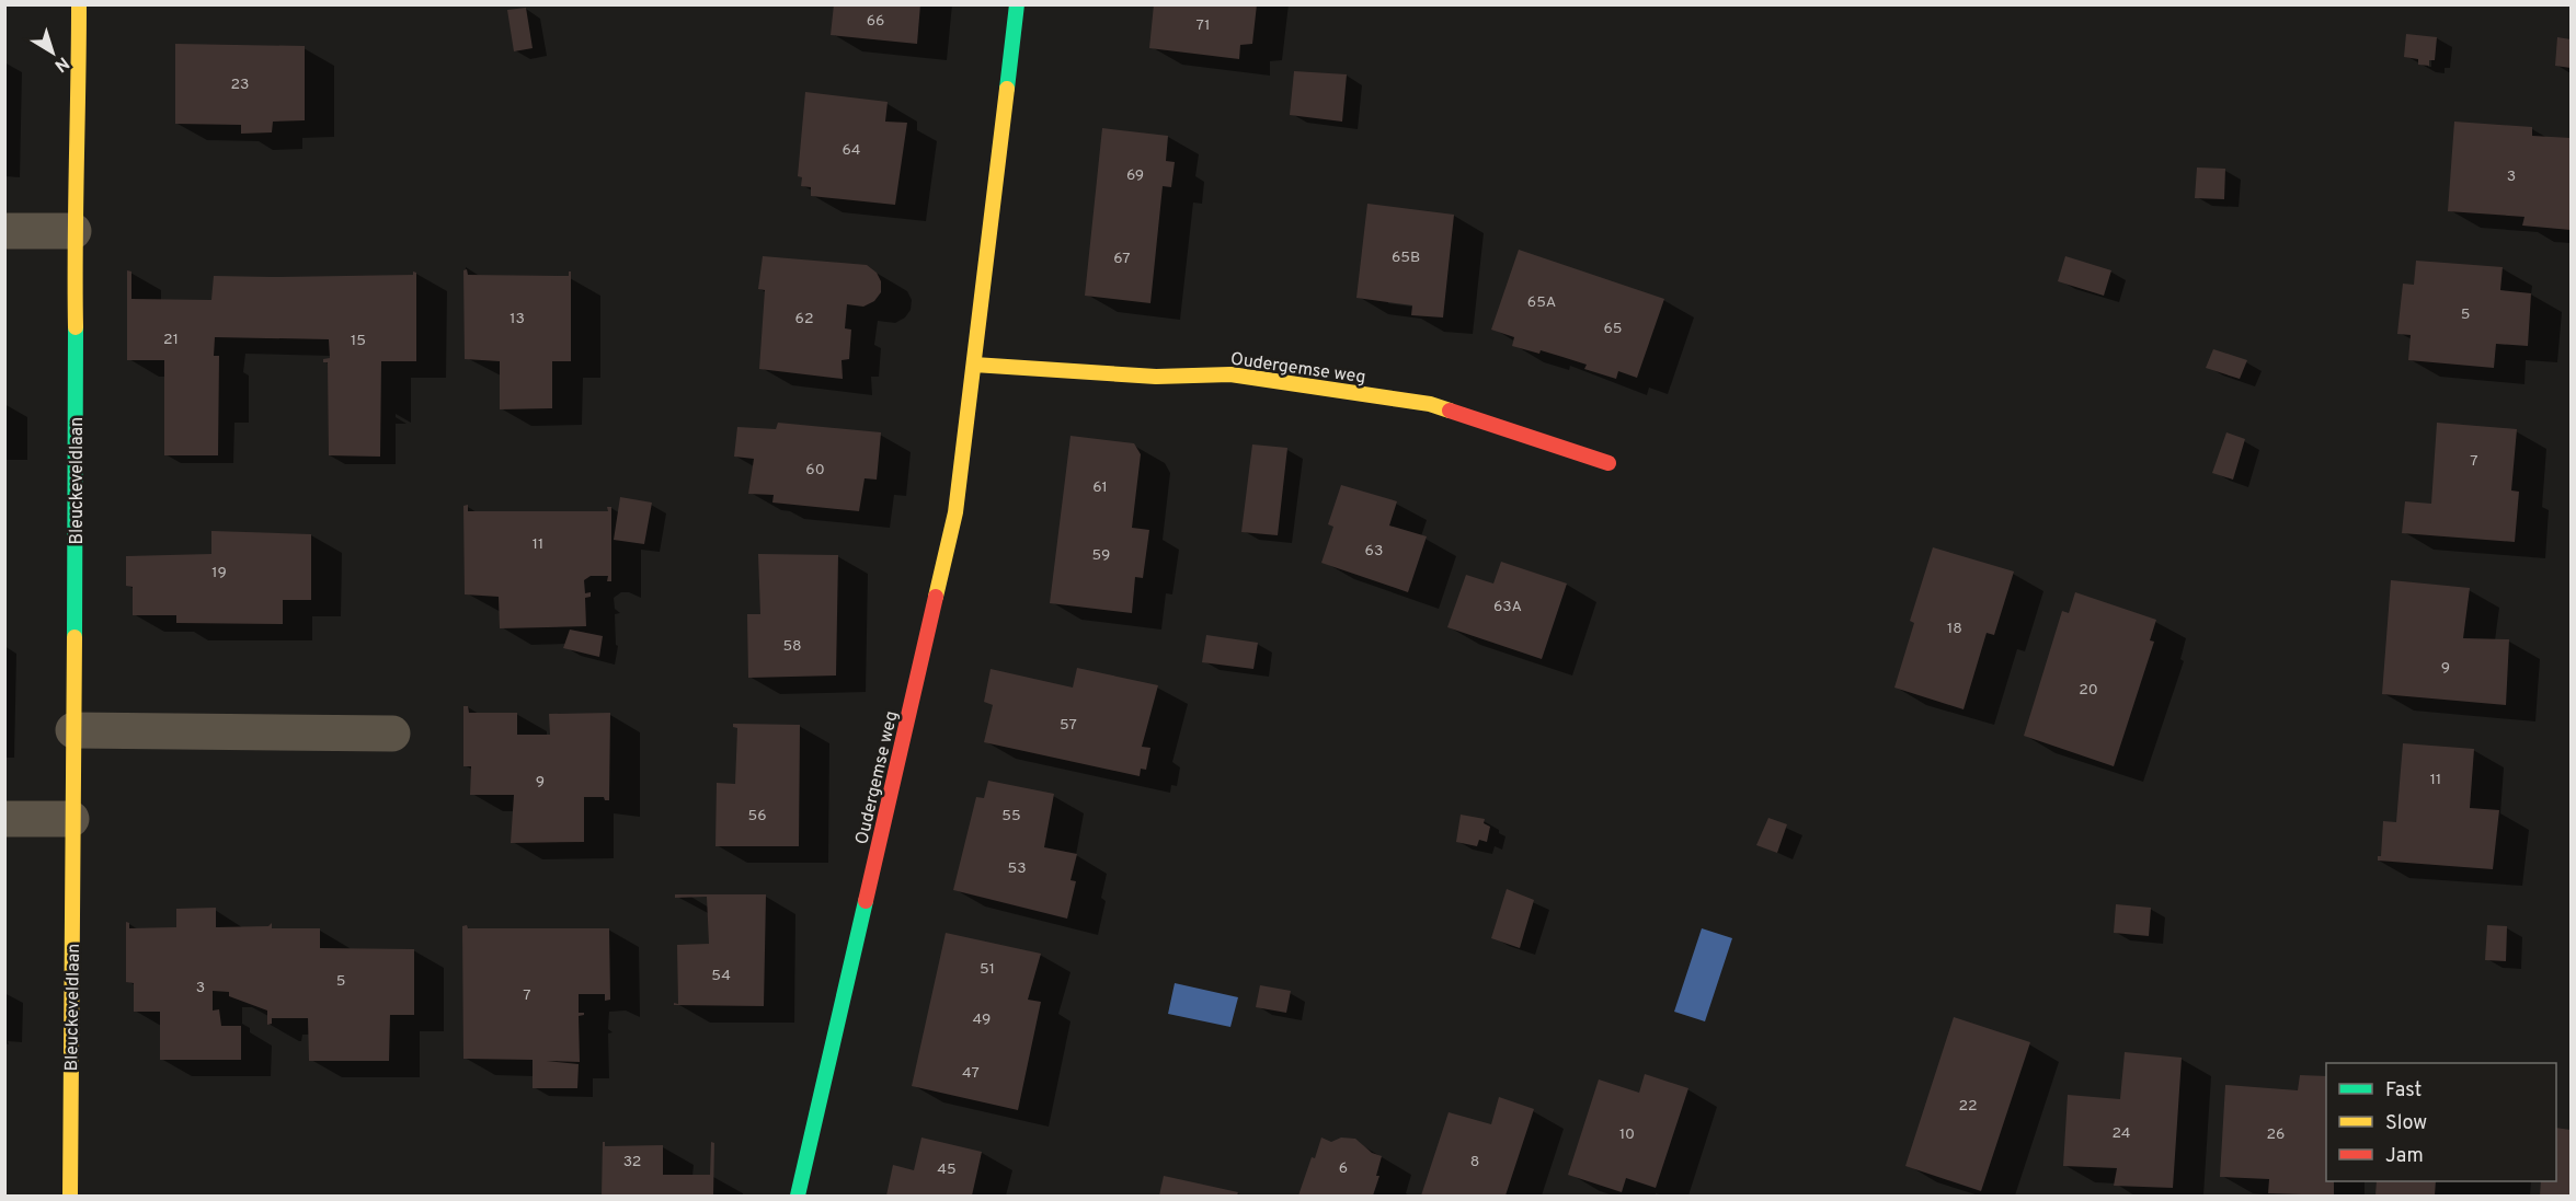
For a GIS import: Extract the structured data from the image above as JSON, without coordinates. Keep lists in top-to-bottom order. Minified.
{"streets":{"street":["Oudergemse weg","Bleuckeveldlaan"]},"house_numbers":["66","71","23","64","69","3","65B","67","65A","5","13","62","65","21","15","7","60","61","11","63","59","19","63A","18","58","9","20","57","11","9","56","55","53","51","54","5","3","7","49","47","22","24","10","26","32","8","6","45"],"legend":["Fast","Slow","Jam"],"north":"bottom right"}
